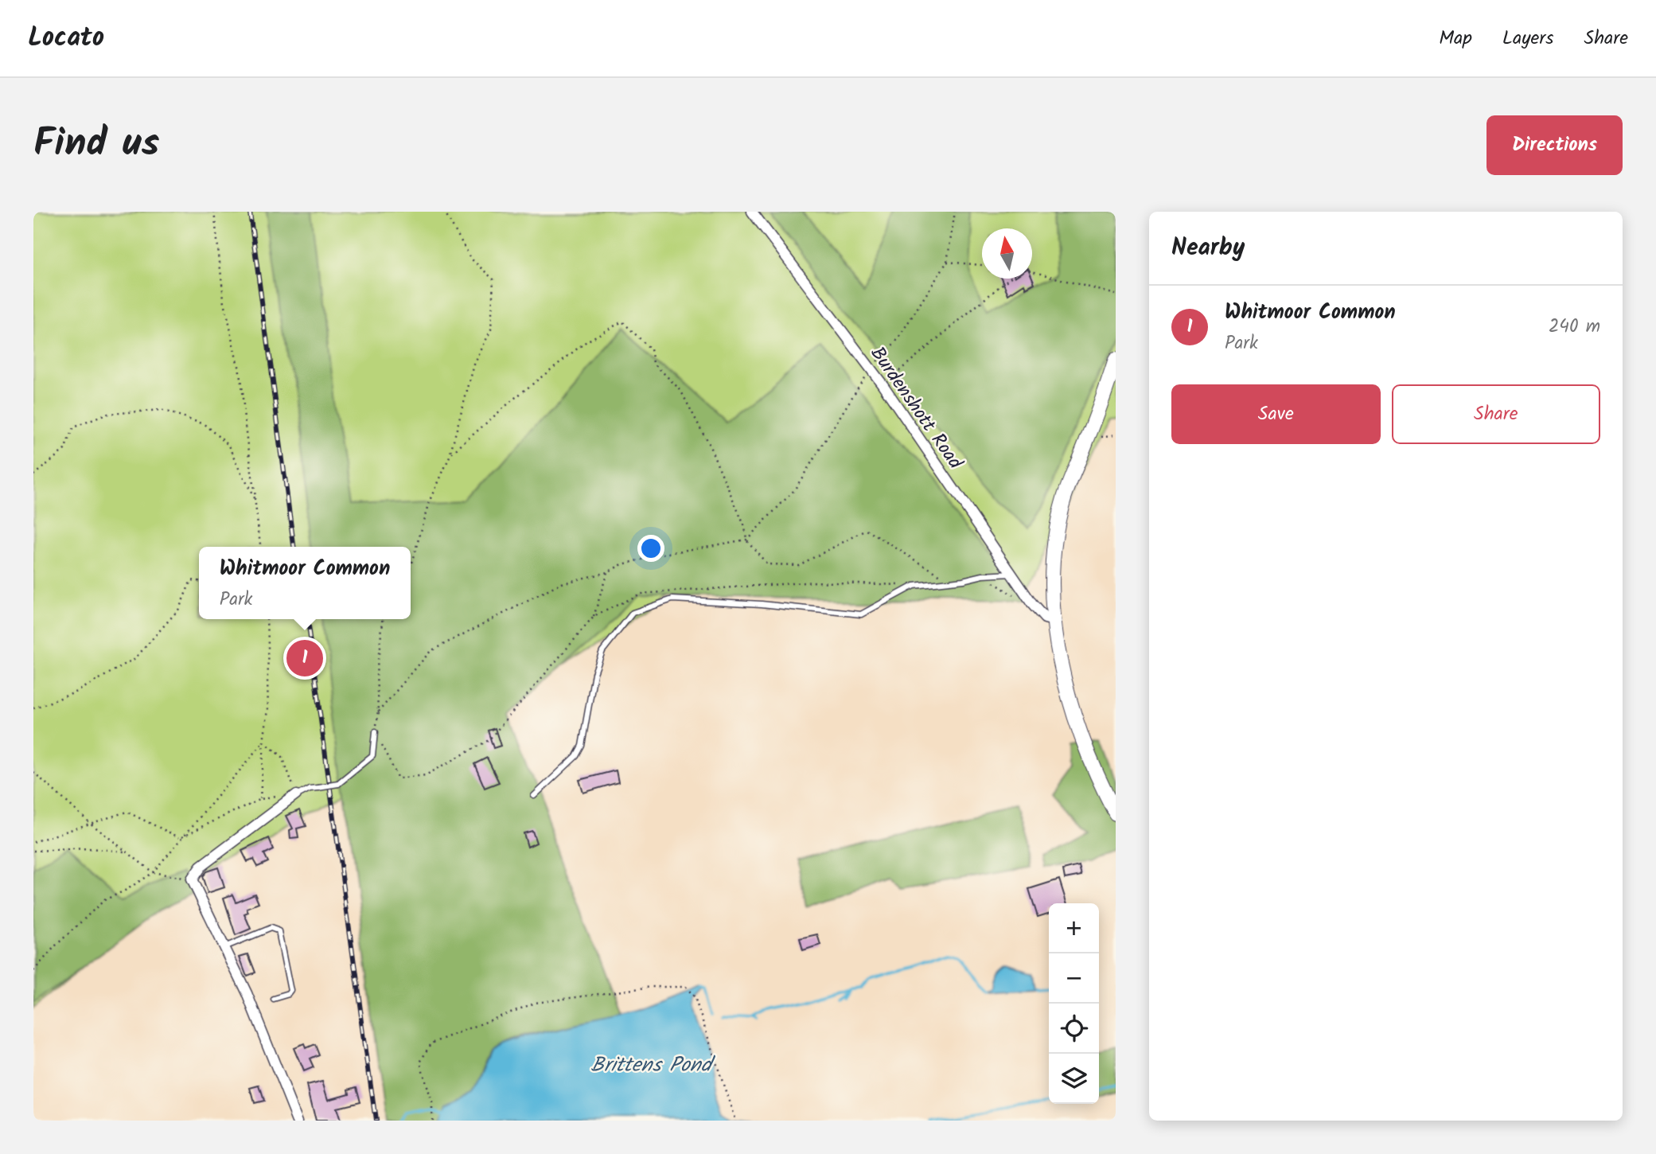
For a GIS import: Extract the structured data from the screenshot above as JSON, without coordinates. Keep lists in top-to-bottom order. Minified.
{"streets":{"street":["Burdenshott Road"]},"water":["Brittens Pond"],"north":"top","page":{"header":"Locato","nav":["Map","Layers","Share"],"title":"Find us","buttons":["Directions",["Save","Share"]],"heading":"Nearby","list":[{"mark":"1","name":"Whitmoor Common","note":"Park","value":"240 m"}],"popup":["Whitmoor Common","Park"],"pins":"1","map_buttons":["+","−"]}}
